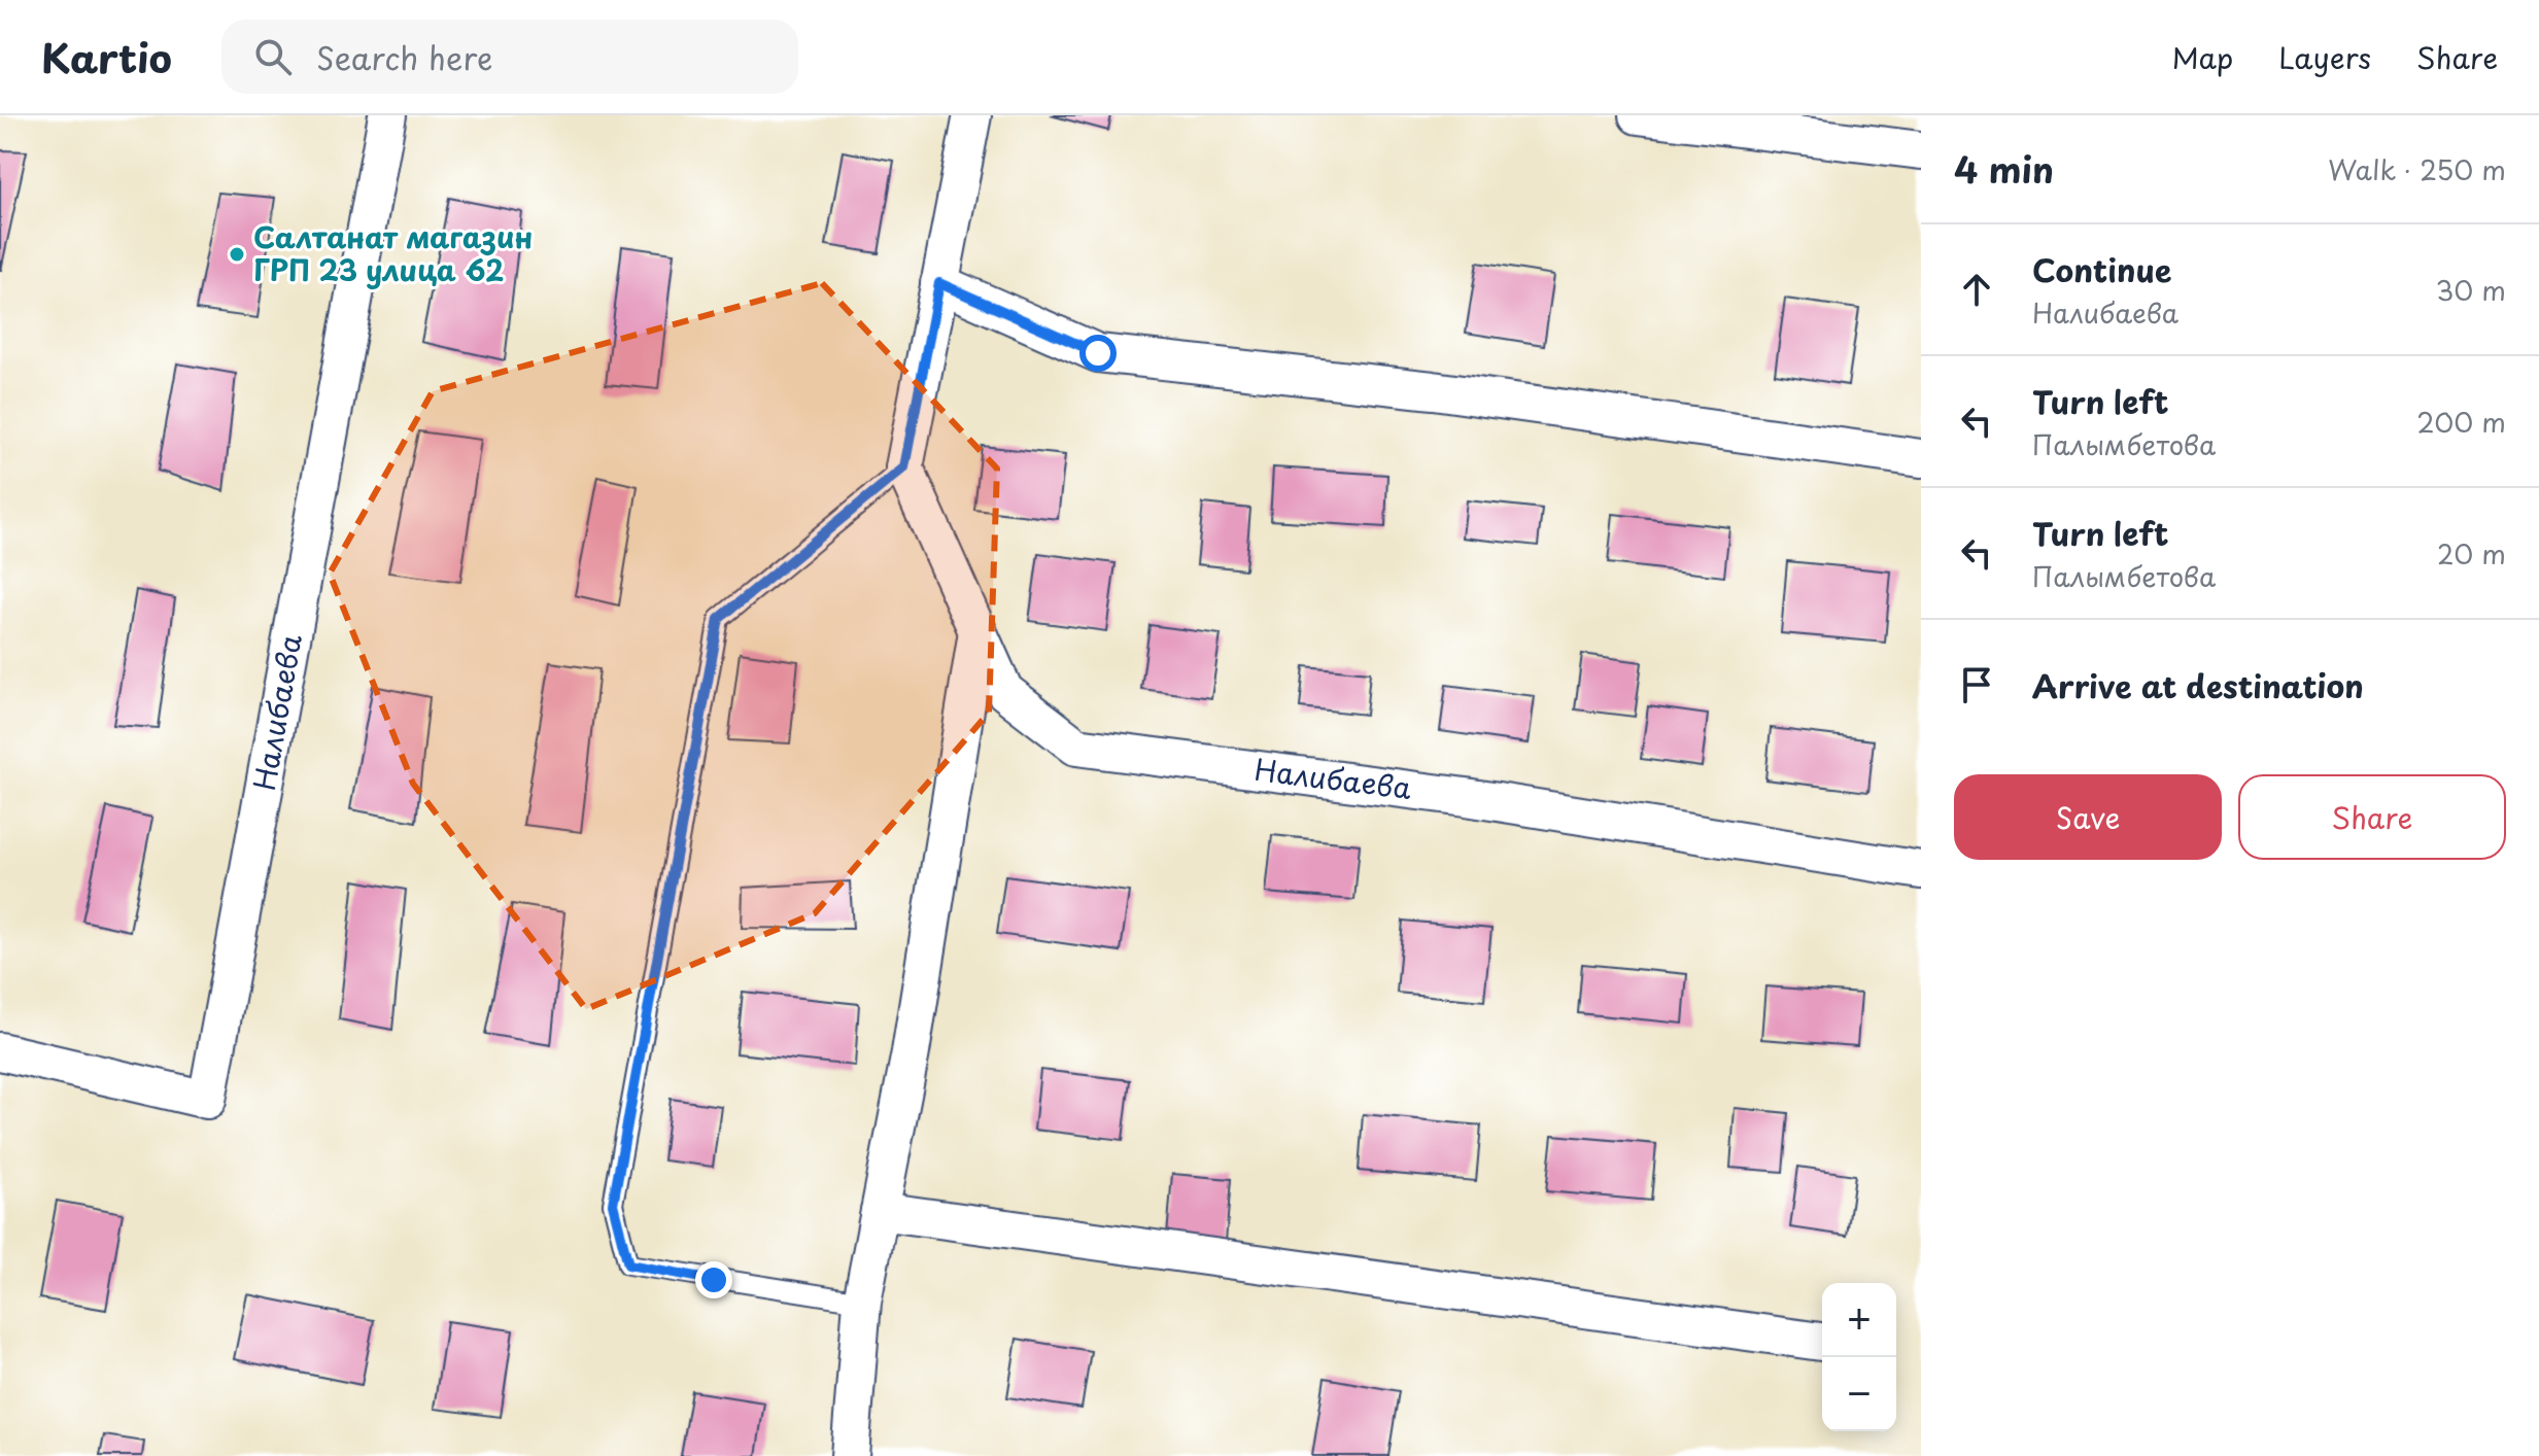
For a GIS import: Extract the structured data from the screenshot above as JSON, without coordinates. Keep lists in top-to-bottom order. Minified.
{"streets":{"street":["Налибаева"]},"places":["Салтанат магазин ГРП 23 улица 62"],"page":{"header":"Kartio","search":"Search here","nav":["Map","Layers","Share"],"heading":["4 min","Walk · 250 m"],"list":[["Continue","Налибаева","30 m"],["Turn left","Палымбетова","200 m"],["Turn left","Палымбетова","20 m"],"Arrive at destination"],"buttons":["Save","Share"],"map_buttons":["+","−"]}}
